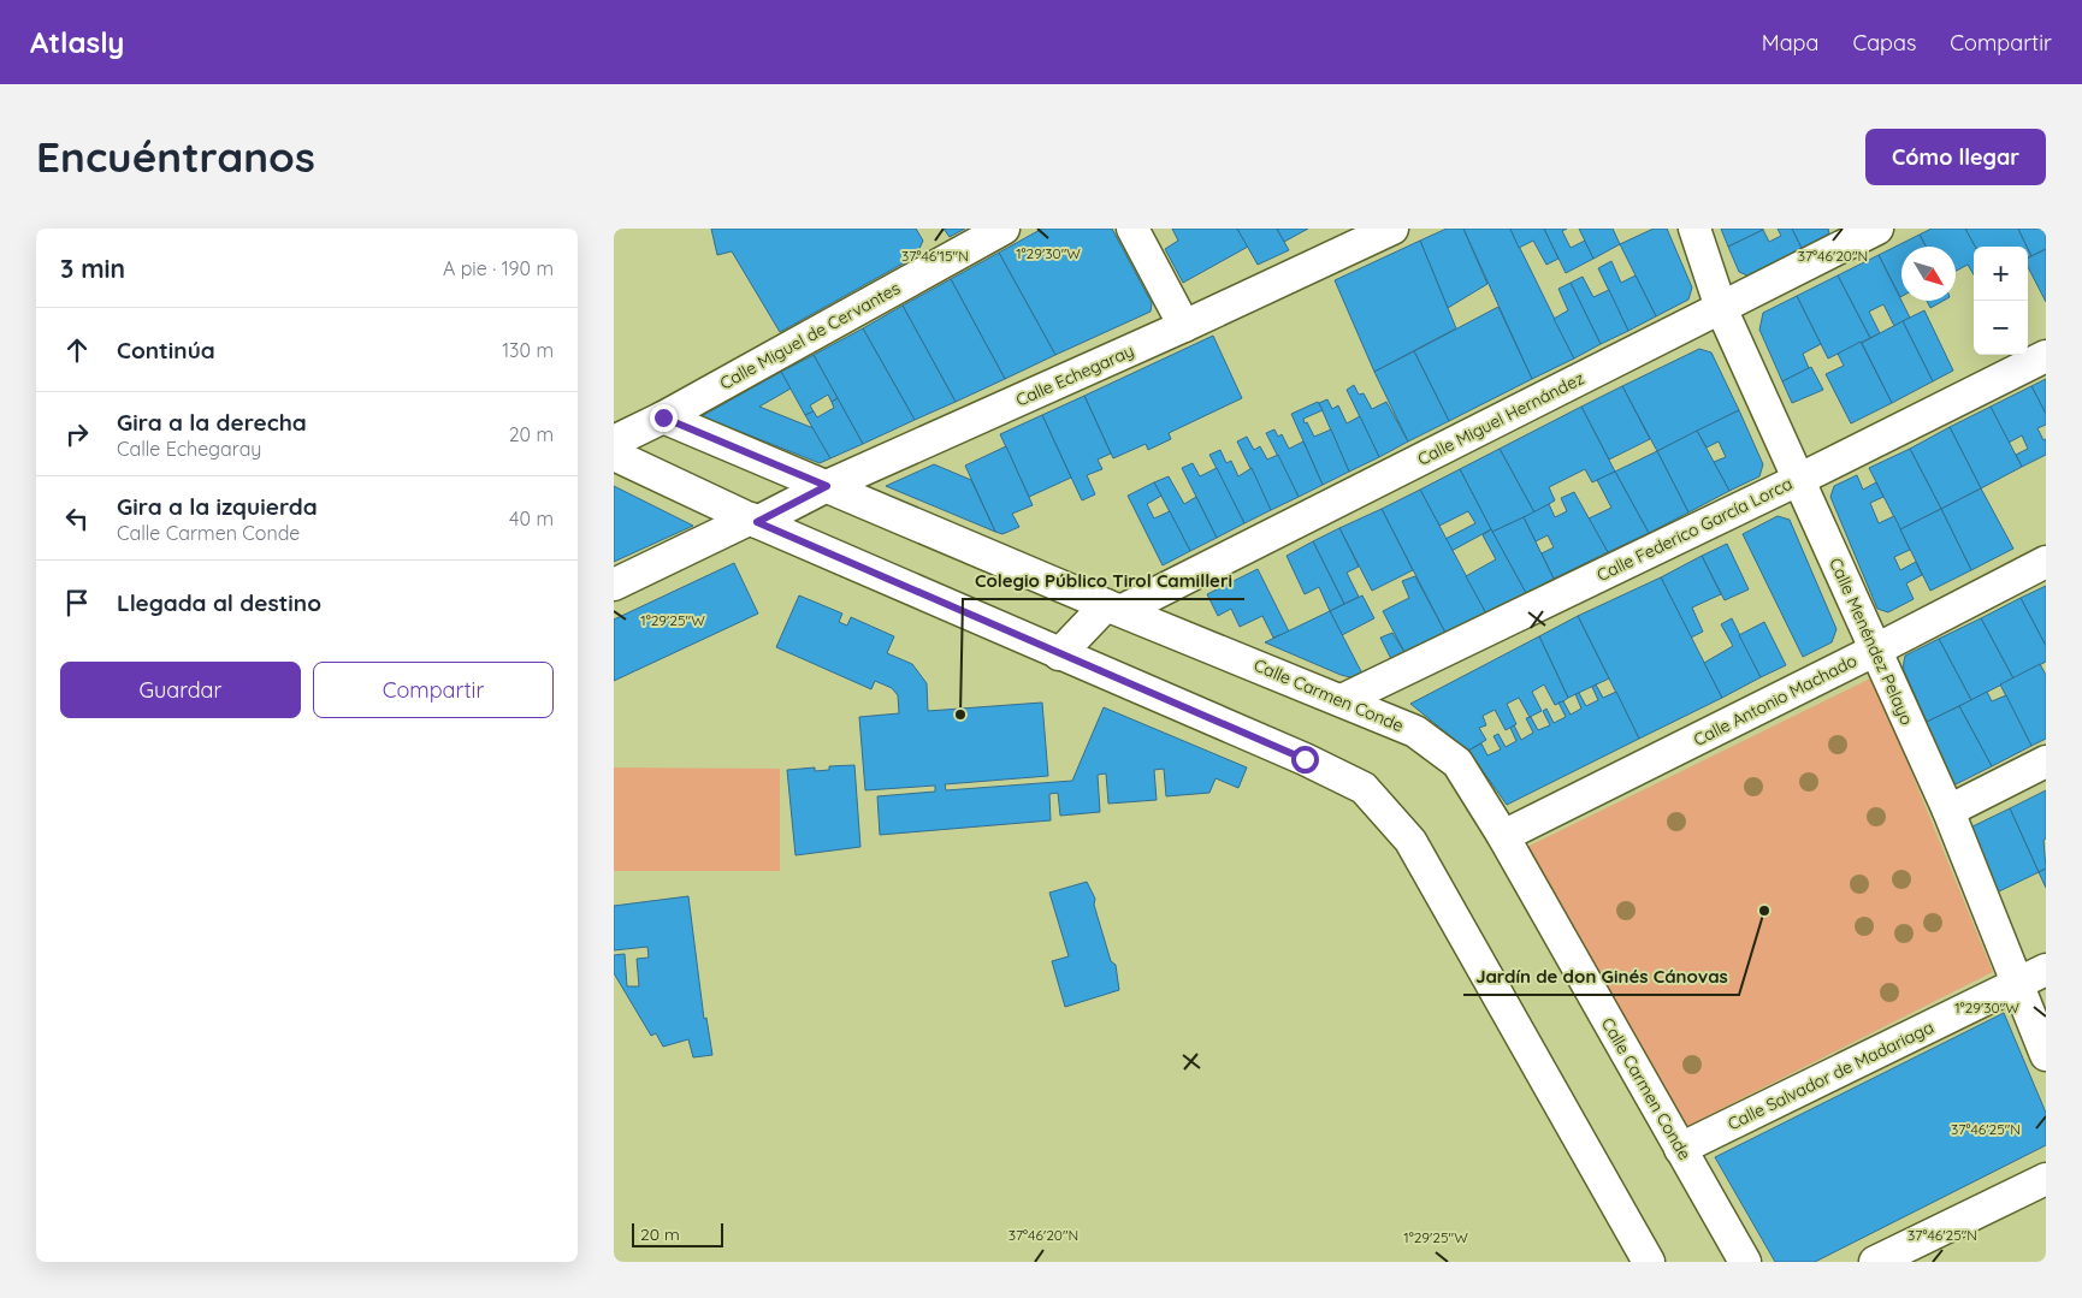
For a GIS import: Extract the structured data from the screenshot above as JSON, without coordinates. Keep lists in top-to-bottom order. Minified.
{"streets":{"street":["Calle Miguel de Cervantes","Calle Echegaray","Calle Miguel Hernández","Calle Federico García Lorca","Calle Menéndez Pelayo","Calle Carmen Conde","Calle Antonio Machado","Calle Salvador de Madariaga"]},"crossings":[["Calle Miguel de Cervantes","Calle Carmen Conde"],["Calle Echegaray","Calle Carmen Conde"],["Calle Miguel Hernández","Calle Menéndez Pelayo"],["Calle Miguel Hernández","Calle Carmen Conde"],["Calle Federico García Lorca","Calle Menéndez Pelayo"],["Calle Federico García Lorca","Calle Carmen Conde"],["Calle Menéndez Pelayo","Calle Antonio Machado"],["Calle Menéndez Pelayo","Calle Salvador de Madariaga"],["Calle Carmen Conde","Calle Antonio Machado"],["Calle Carmen Conde","Calle Salvador de Madariaga"]],"places":["Colegio Público Tirol Camilleri","Jardín de don Ginés Cánovas"],"scale_bar":"20 m","north":"bottom right","page":{"header":"Atlasly","nav":["Mapa","Capas","Compartir"],"buttons":["Cómo llegar",["Guardar","Compartir"]],"title":"Encuéntranos","heading":["3 min","A pie · 190 m"],"map_buttons":["+","−"],"list":[["Continúa","130 m"],["Gira a la derecha","Calle Echegaray","20 m"],["Gira a la izquierda","Calle Carmen Conde","40 m"],"Llegada al destino"],"scale":"20 m"},"coordinates":["1°29'30\"W","37°46'15\"N","37°46'20\"N","1°29'25\"W","37°46'25\"N"]}
